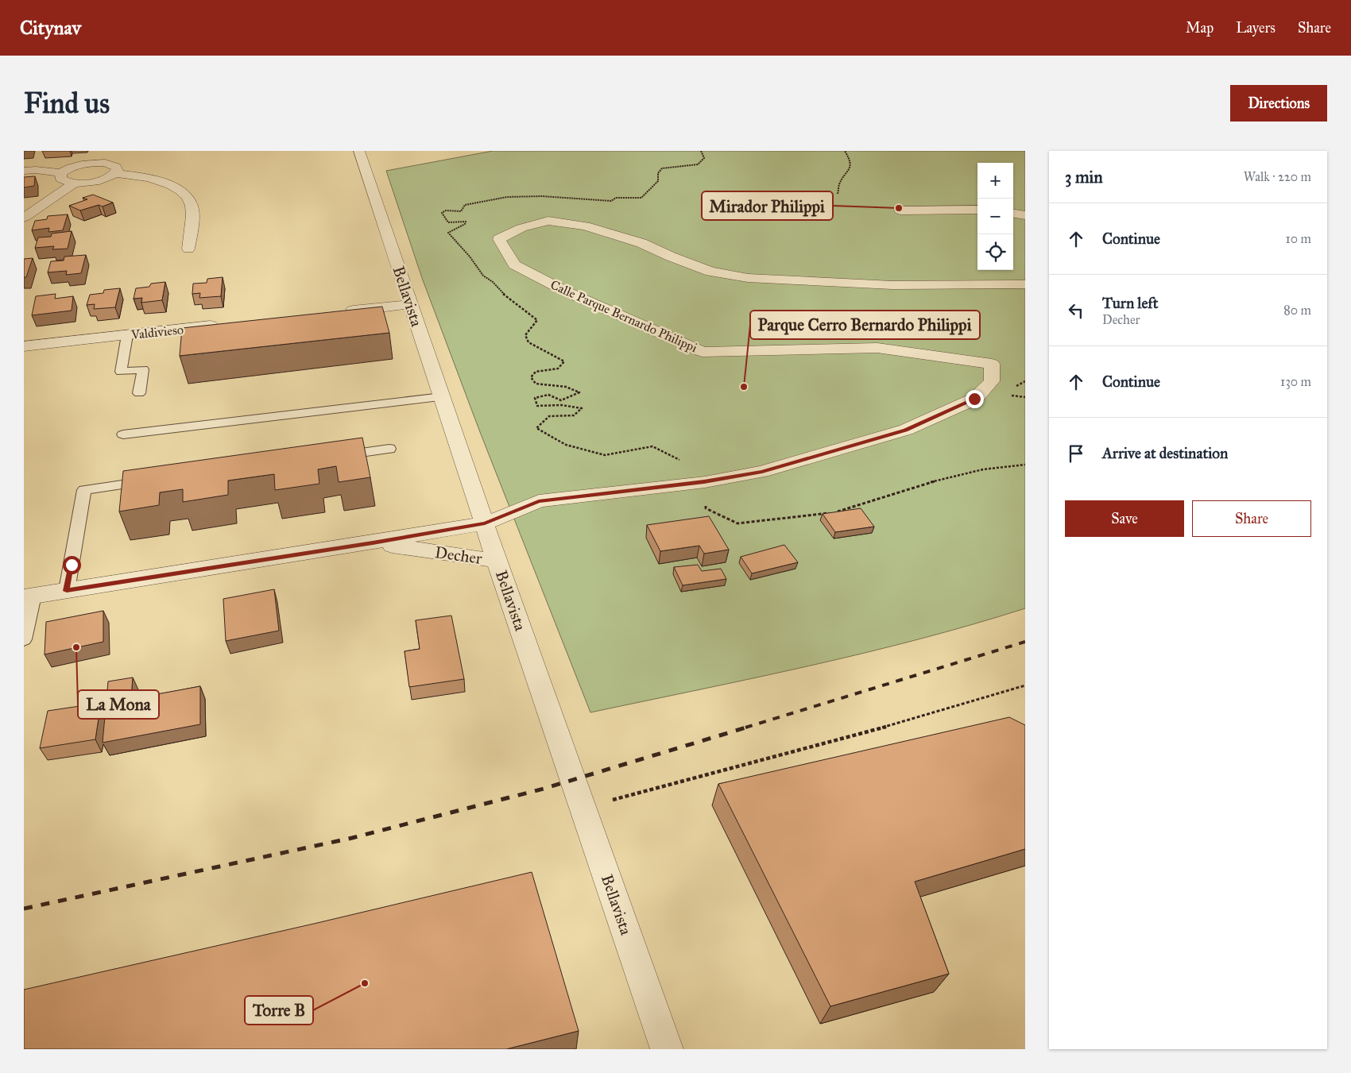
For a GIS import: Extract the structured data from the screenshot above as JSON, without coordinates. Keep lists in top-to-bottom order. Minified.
{"streets":{"street":["Bellavista","Calle Parque Bernardo Philippi","Valdivieso","Decher"]},"crossings":[["Bellavista","Calle Parque Bernardo Philippi"],["Bellavista","Decher"],["Calle Parque Bernardo Philippi","Decher"]],"places":["Mirador Philippi","Parque Cerro Bernardo Philippi","La Mona","Torre B"],"page":{"header":"Citynav","nav":["Map","Layers","Share"],"buttons":["Directions",["Save","Share"]],"title":"Find us","heading":["3 min","Walk · 220 m"],"map_buttons":["+","−"],"list":[["Continue","10 m"],["Turn left","Decher","80 m"],["Continue","130 m"],"Arrive at destination"]}}
